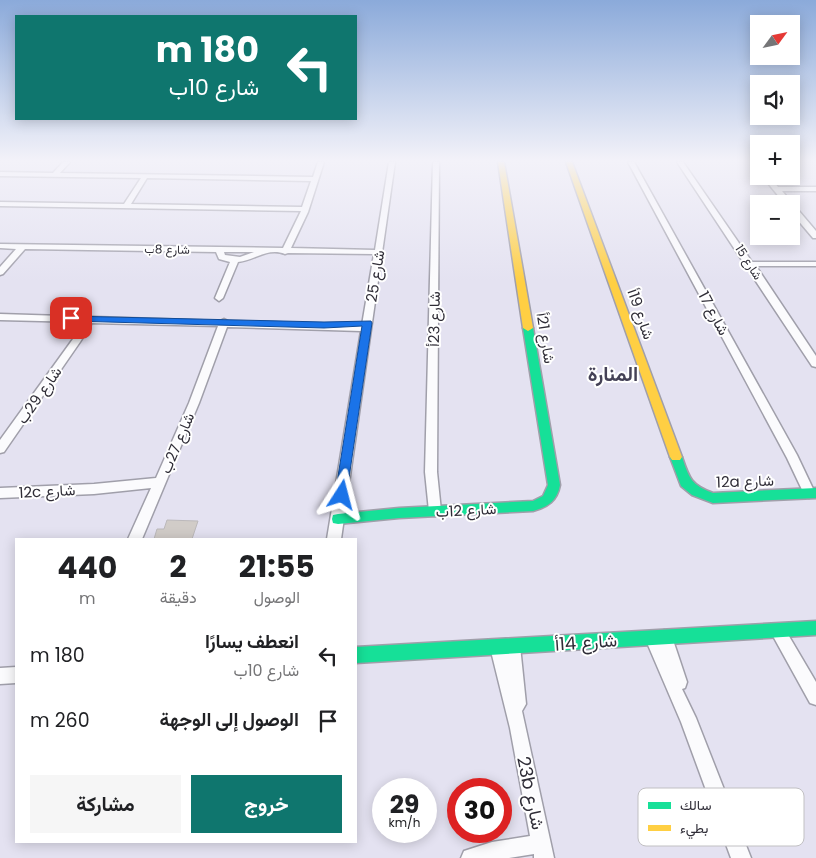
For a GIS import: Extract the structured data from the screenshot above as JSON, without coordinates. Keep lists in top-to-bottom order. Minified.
{"streets":{"street":["شارع 8ب","شارع 15","شارع 25","شارع 17","شارع 19أ","شارع 23أ","شارع 21أ","شارع 29ب","شارع 27ب","12a شارع","12c شارع","شارع 12ب","شارع 14أ","23b شارع"]},"crossings":[["شارع 8ب","شارع 25"],["شارع 25","شارع 12ب"],["شارع 17","12a شارع"],["شارع 19أ","12a شارع"],["شارع 23أ","شارع 12ب"],["شارع 21أ","شارع 12ب"],["شارع 27ب","12c شارع"],["شارع 14أ","23b شارع"]],"districts":["المنارة"],"legend":["سالك","بطيء"],"north":"top right","page":{"map_buttons":["+","−"],"turn":["180 m","شارع 10ب"],"eta":["21:55","الوصول","2","دقيقة","440","m"],"list":[{"name":"انعطف يسارًا","note":"شارع 10ب","value":"180 m"},{"name":"الوصول إلى الوجهة","value":"260 m"}],"buttons":["خروج","مشاركة"],"speed":"29 km/h","limit":"30"}}
